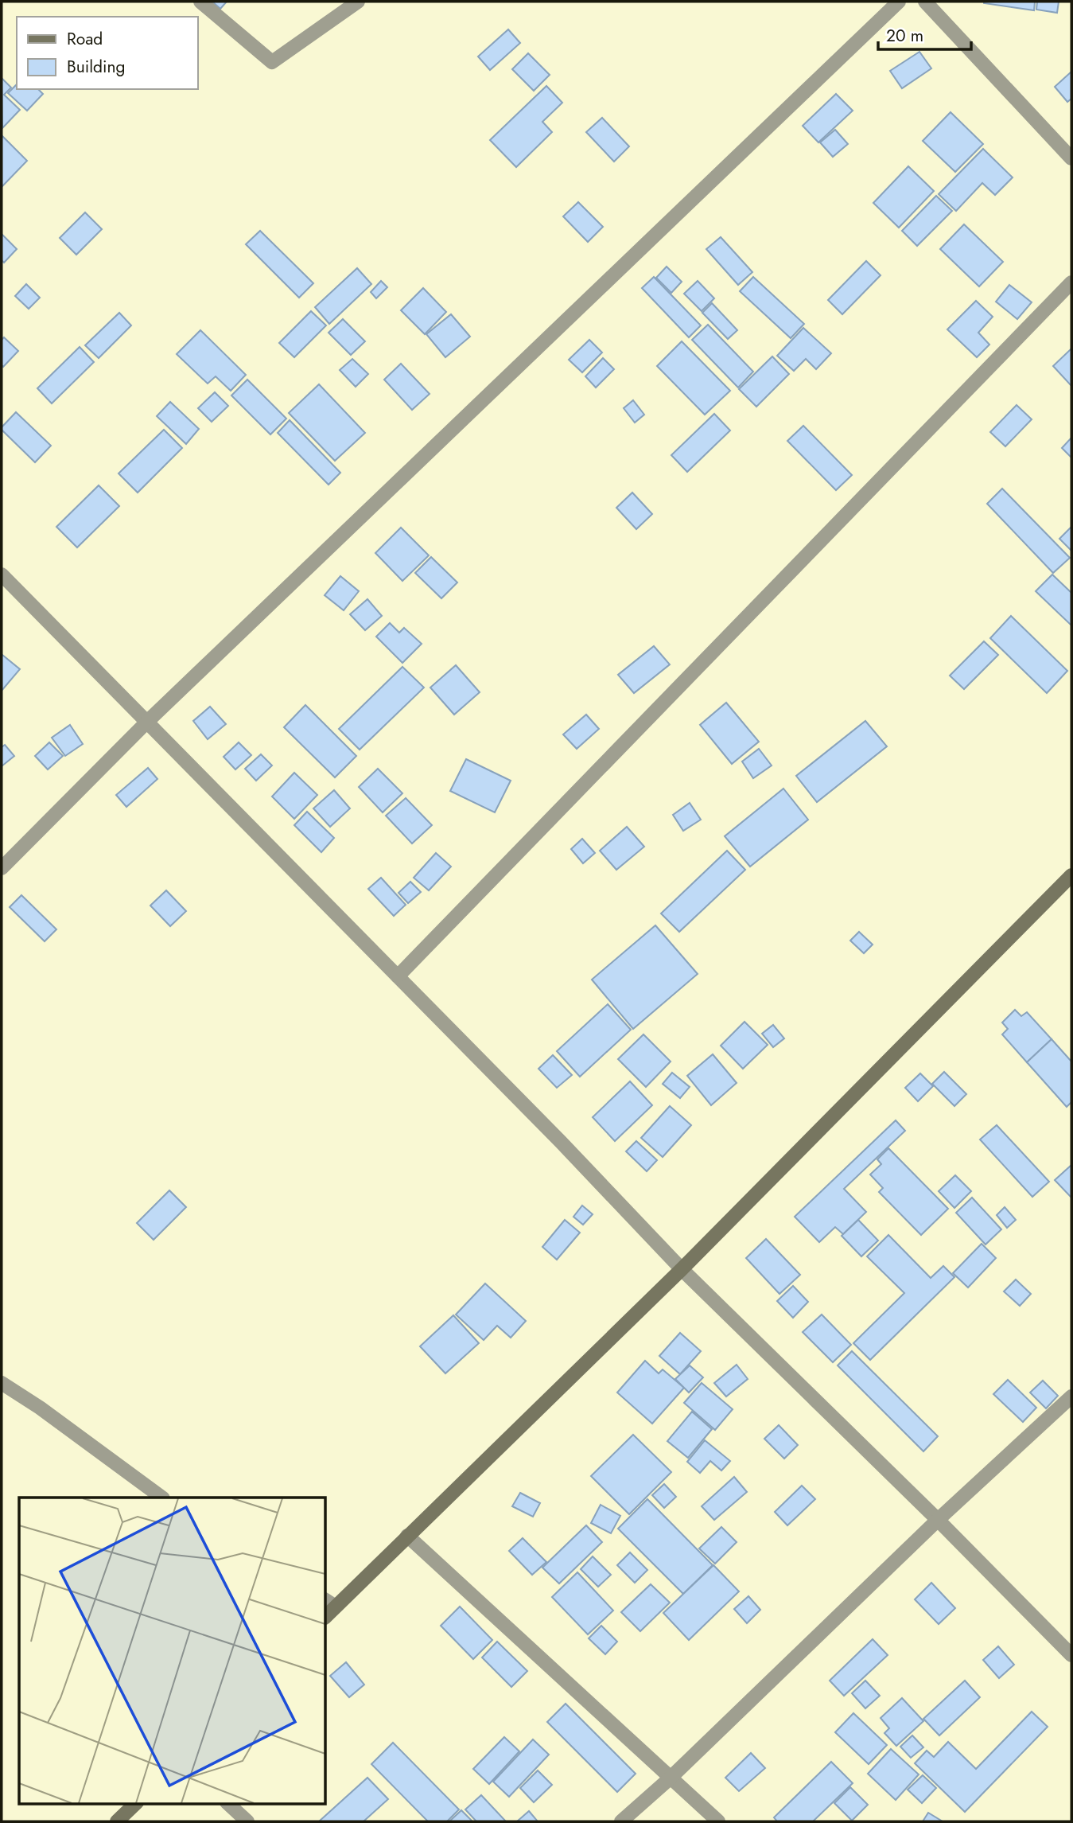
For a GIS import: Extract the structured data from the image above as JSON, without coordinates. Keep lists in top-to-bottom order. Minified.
{"legend":["Road","Building"],"scale_bar":"20 m"}
